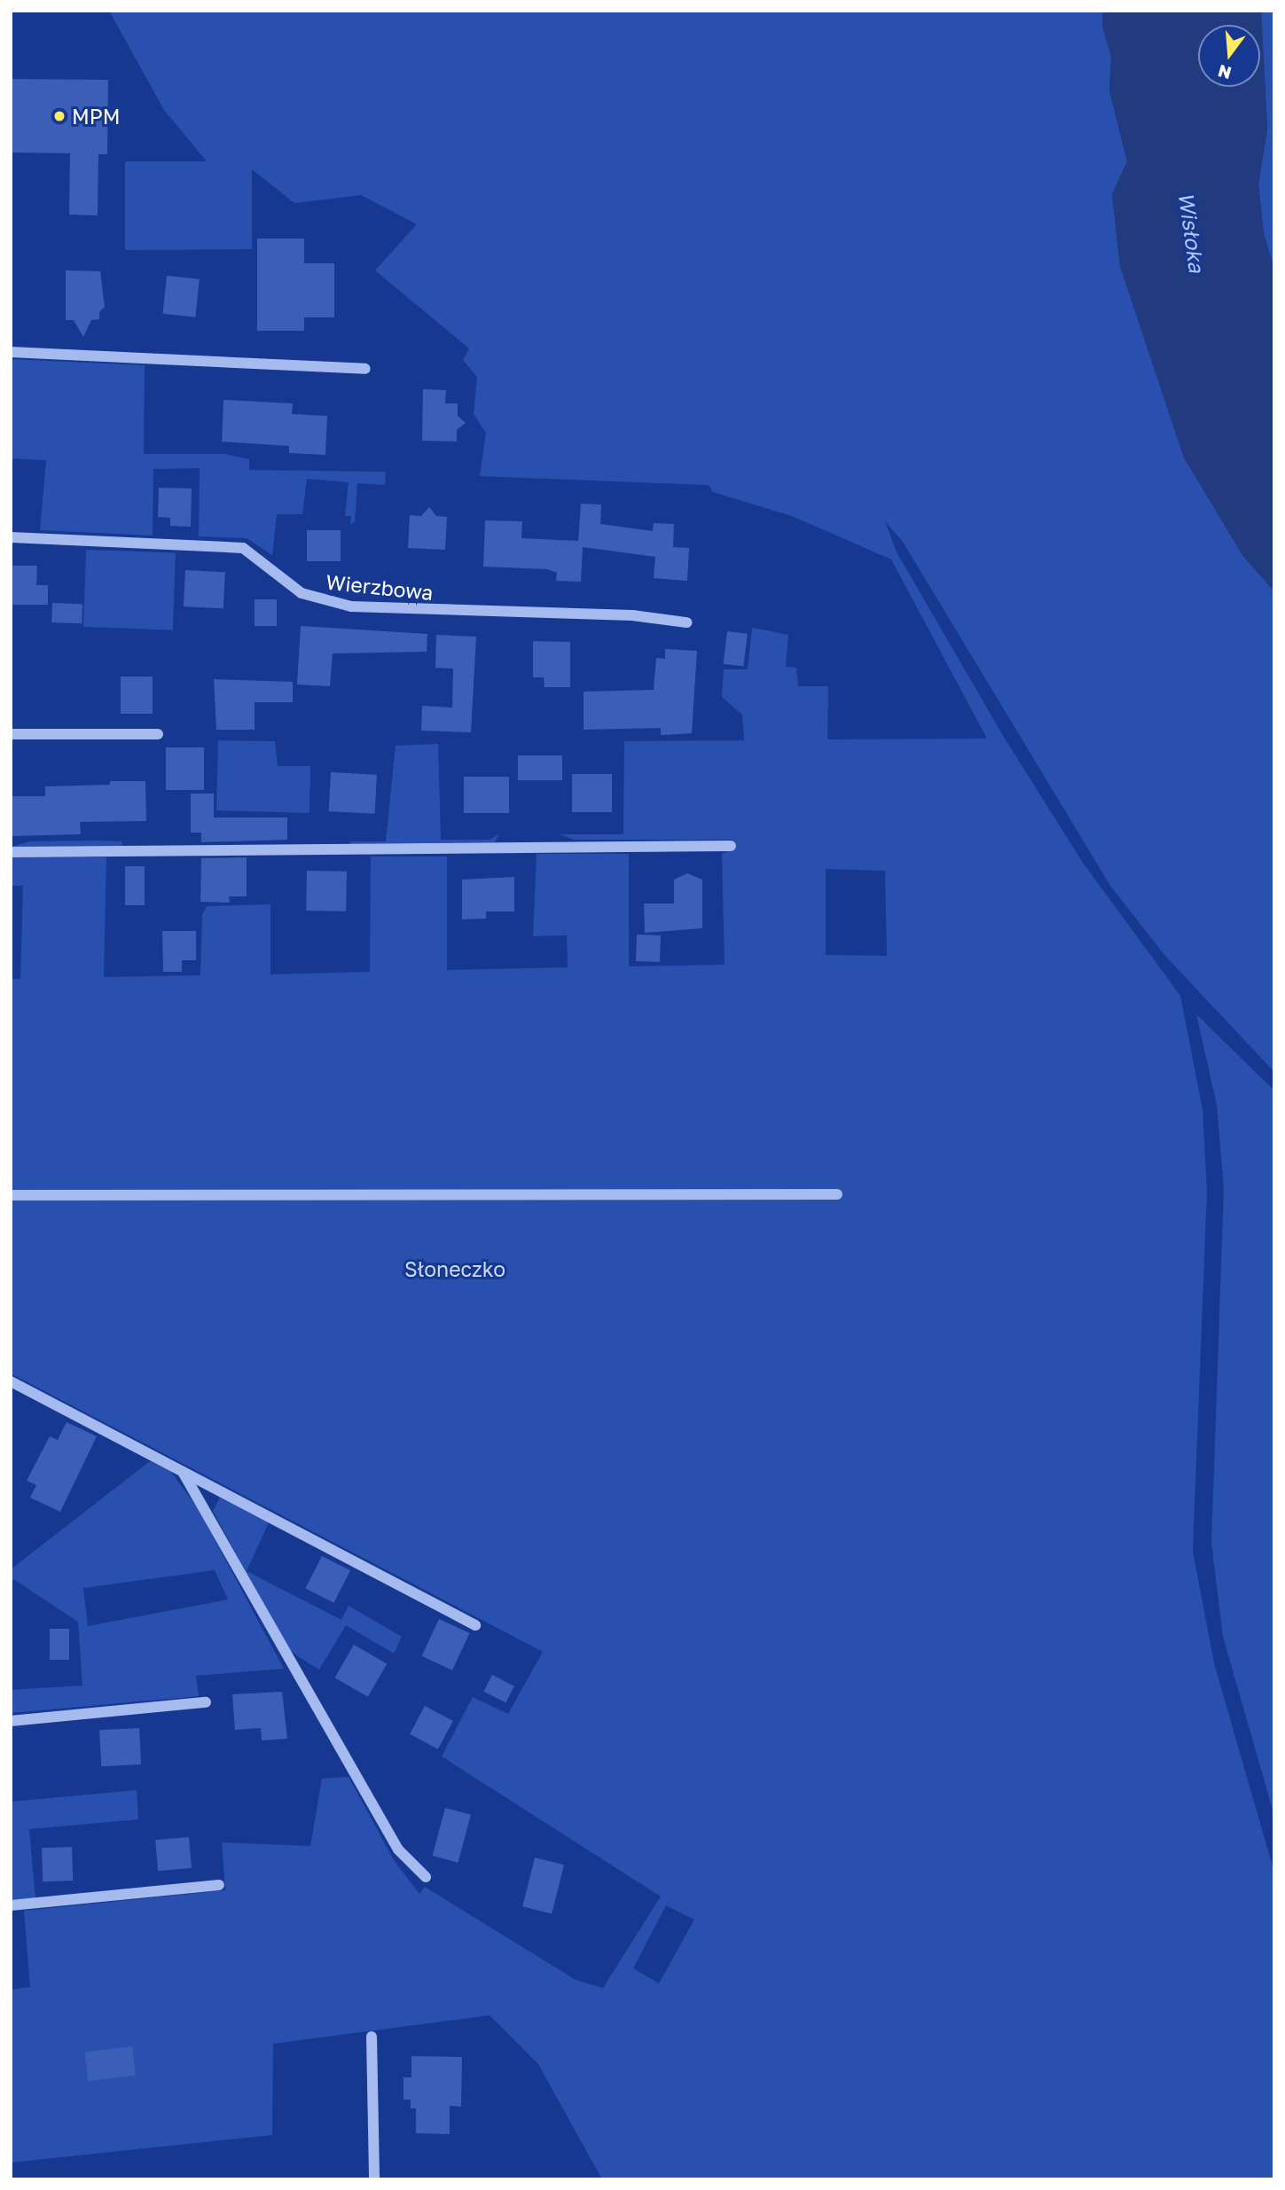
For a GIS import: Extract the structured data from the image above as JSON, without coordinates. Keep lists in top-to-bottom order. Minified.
{"streets":{"lane":["Wierzbowa"]},"water":["Wisłoka"],"parks":["Słoneczko"],"places":["MPM"],"north":"bottom"}
